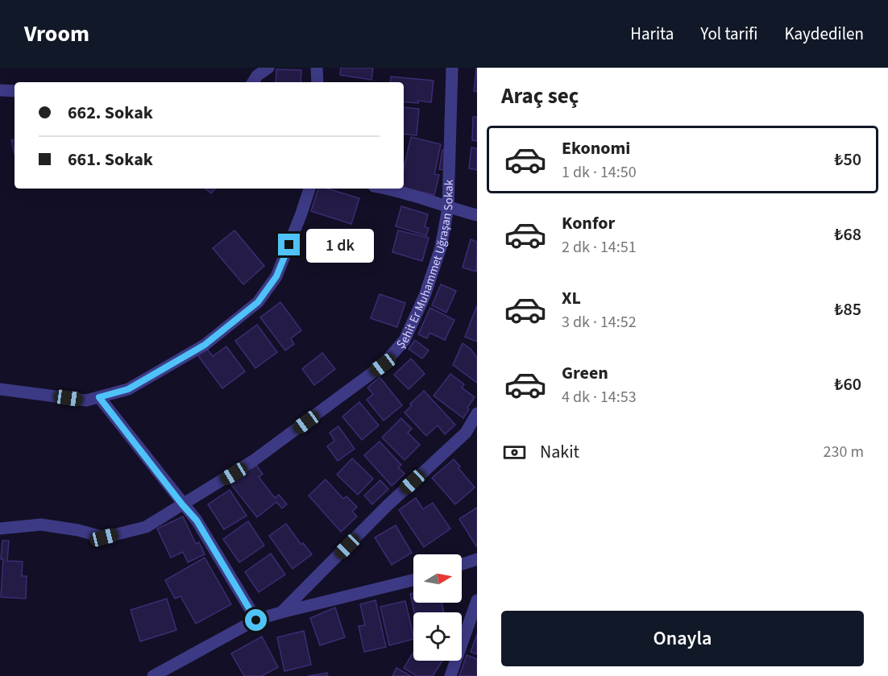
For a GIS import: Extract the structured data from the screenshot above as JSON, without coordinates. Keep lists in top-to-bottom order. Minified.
{"streets":{"street":["Şehit Er Muhammet Uğraşan Sokak"]},"north":"right","page":{"header":"Vroom","nav":["Harita","Yol tarifi","Kaydedilen"],"heading":"Araç seç","banner":["662. Sokak","661. Sokak"],"list":[{"name":"Ekonomi","note":"1 dk · 14:50","value":"₺50"},{"name":"Konfor","note":"2 dk · 14:51","value":"₺68"},{"name":"XL","note":"3 dk · 14:52","value":"₺85"},{"name":"Green","note":"4 dk · 14:53","value":"₺60"}],"bubble":"1 dk","pay":["Nakit","230 m"],"buttons":"Onayla"}}
